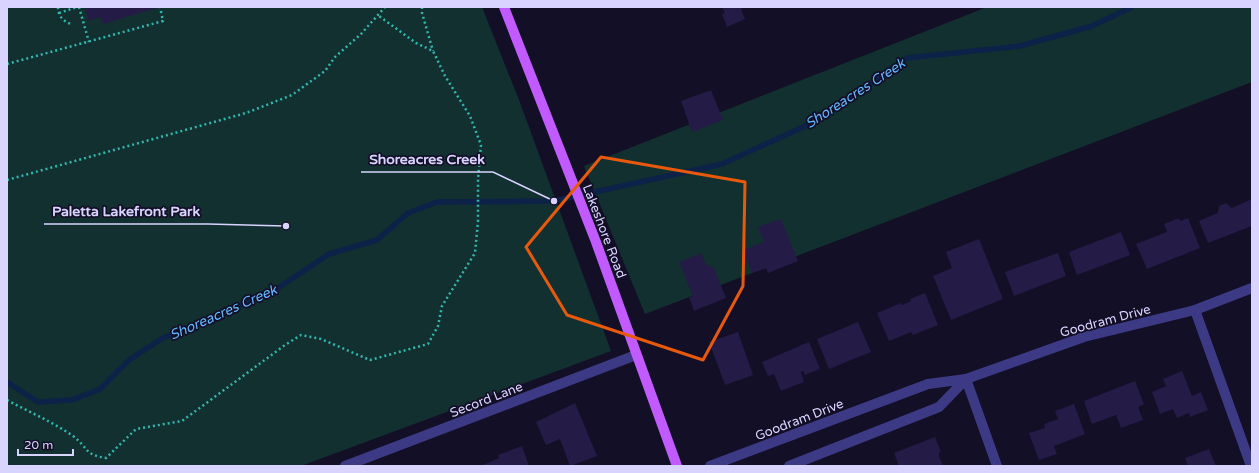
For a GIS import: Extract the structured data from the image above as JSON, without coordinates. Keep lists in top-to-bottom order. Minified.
{"streets":{"main road":["Lakeshore Road"],"street":["Goodram Drive","Secord Lane"]},"crossings":[["Lakeshore Road","Secord Lane"]],"water":["Shoreacres Creek"],"places":["Shoreacres Creek","Paletta Lakefront Park"],"scale_bar":"20 m"}
